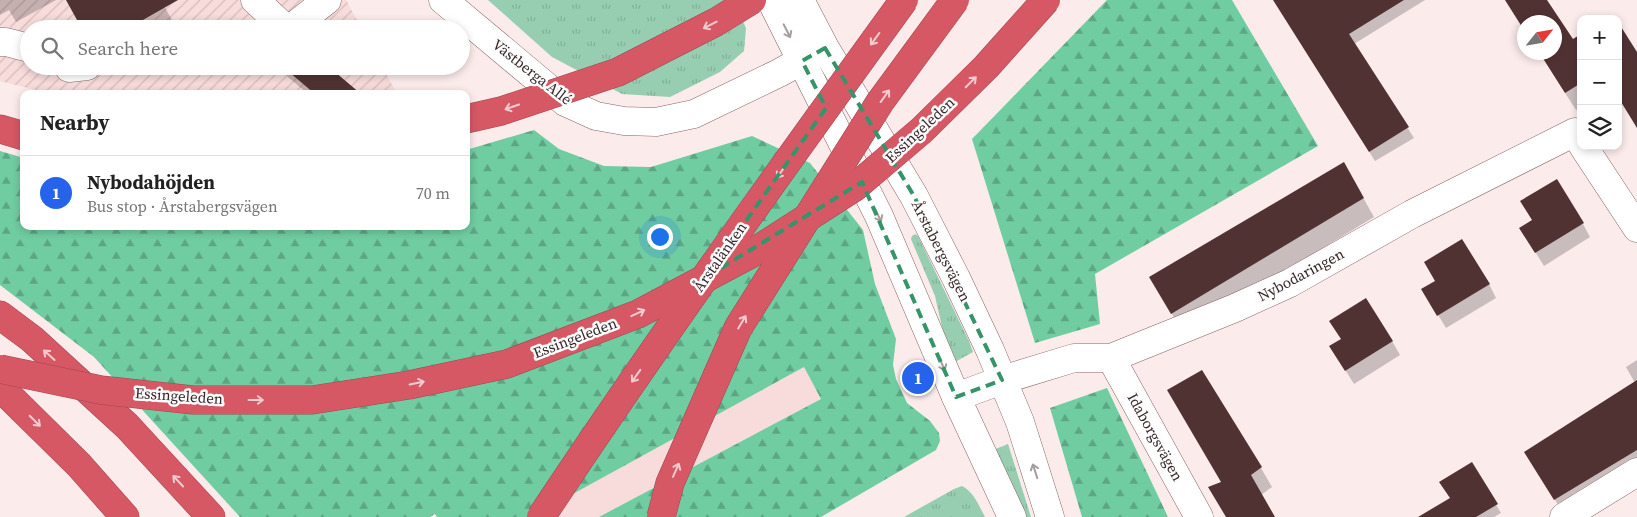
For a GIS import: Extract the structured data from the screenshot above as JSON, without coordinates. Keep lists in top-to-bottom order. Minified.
{"streets":{"highway":["Essingeleden","Årstalänken"],"street":["Västberga Allé","Årstabergsvägen","Nybodaringen","Idaborgsvägen"]},"crossings":[["Västberga Allé","Årstabergsvägen"],["Årstabergsvägen","Nybodaringen"],["Nybodaringen","Idaborgsvägen"]],"one_way":["Essingeleden"],"north":"top right","page":{"map_buttons":["+","−"],"search":"Search here","heading":"Nearby","list":[{"mark":"1","name":"Nybodahöjden","note":"Bus stop · Årstabergsvägen","value":"70 m"}],"pins":"1"}}
